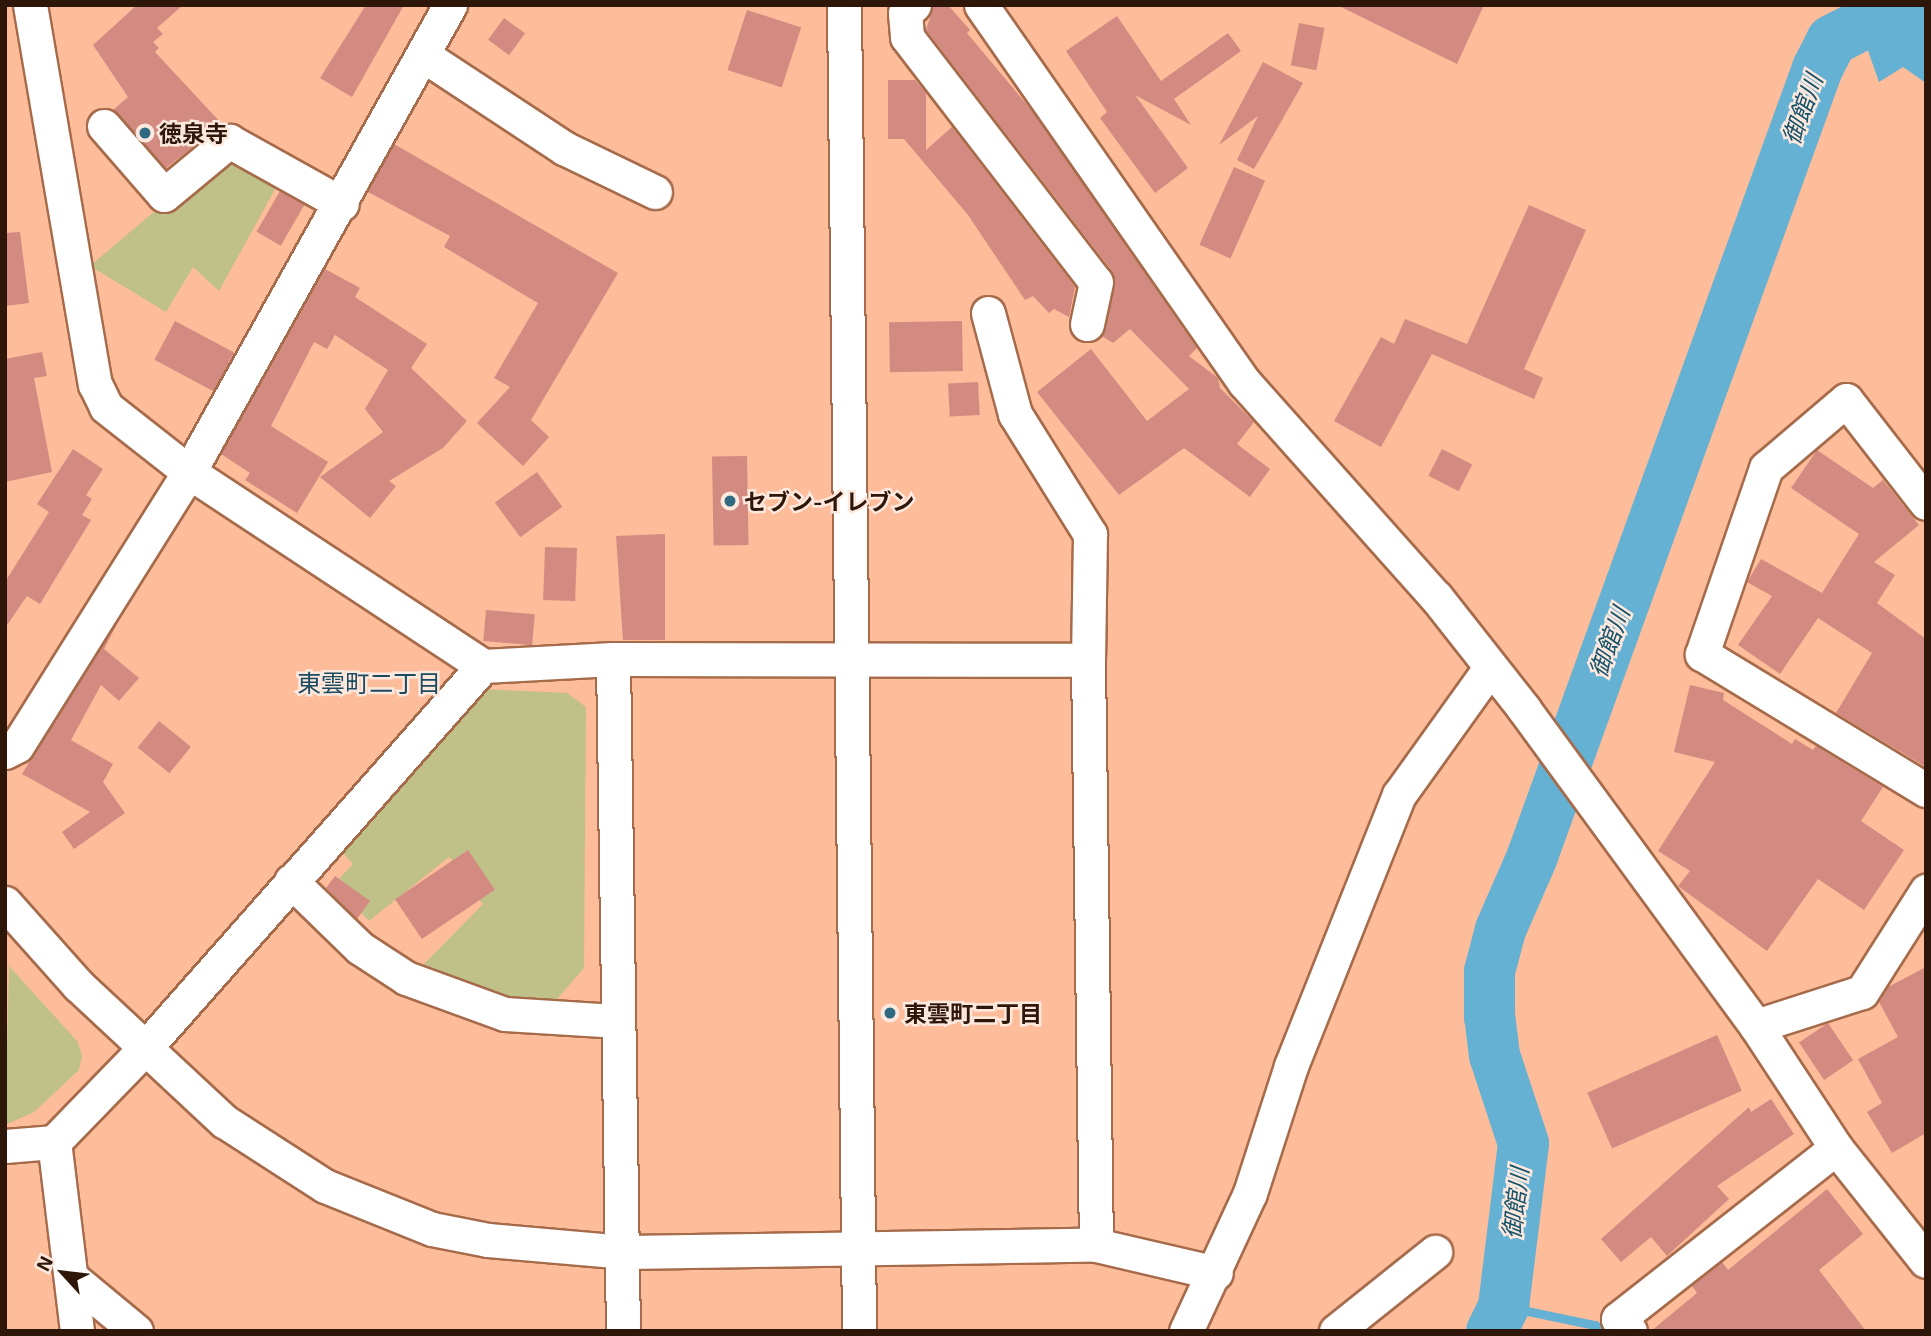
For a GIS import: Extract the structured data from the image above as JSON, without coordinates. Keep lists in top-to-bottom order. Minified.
{"districts":["東雲町二丁目"],"water":["御館川"],"places":["徳泉寺","セブン-イレブン","東雲町二丁目"],"north":"top left"}
